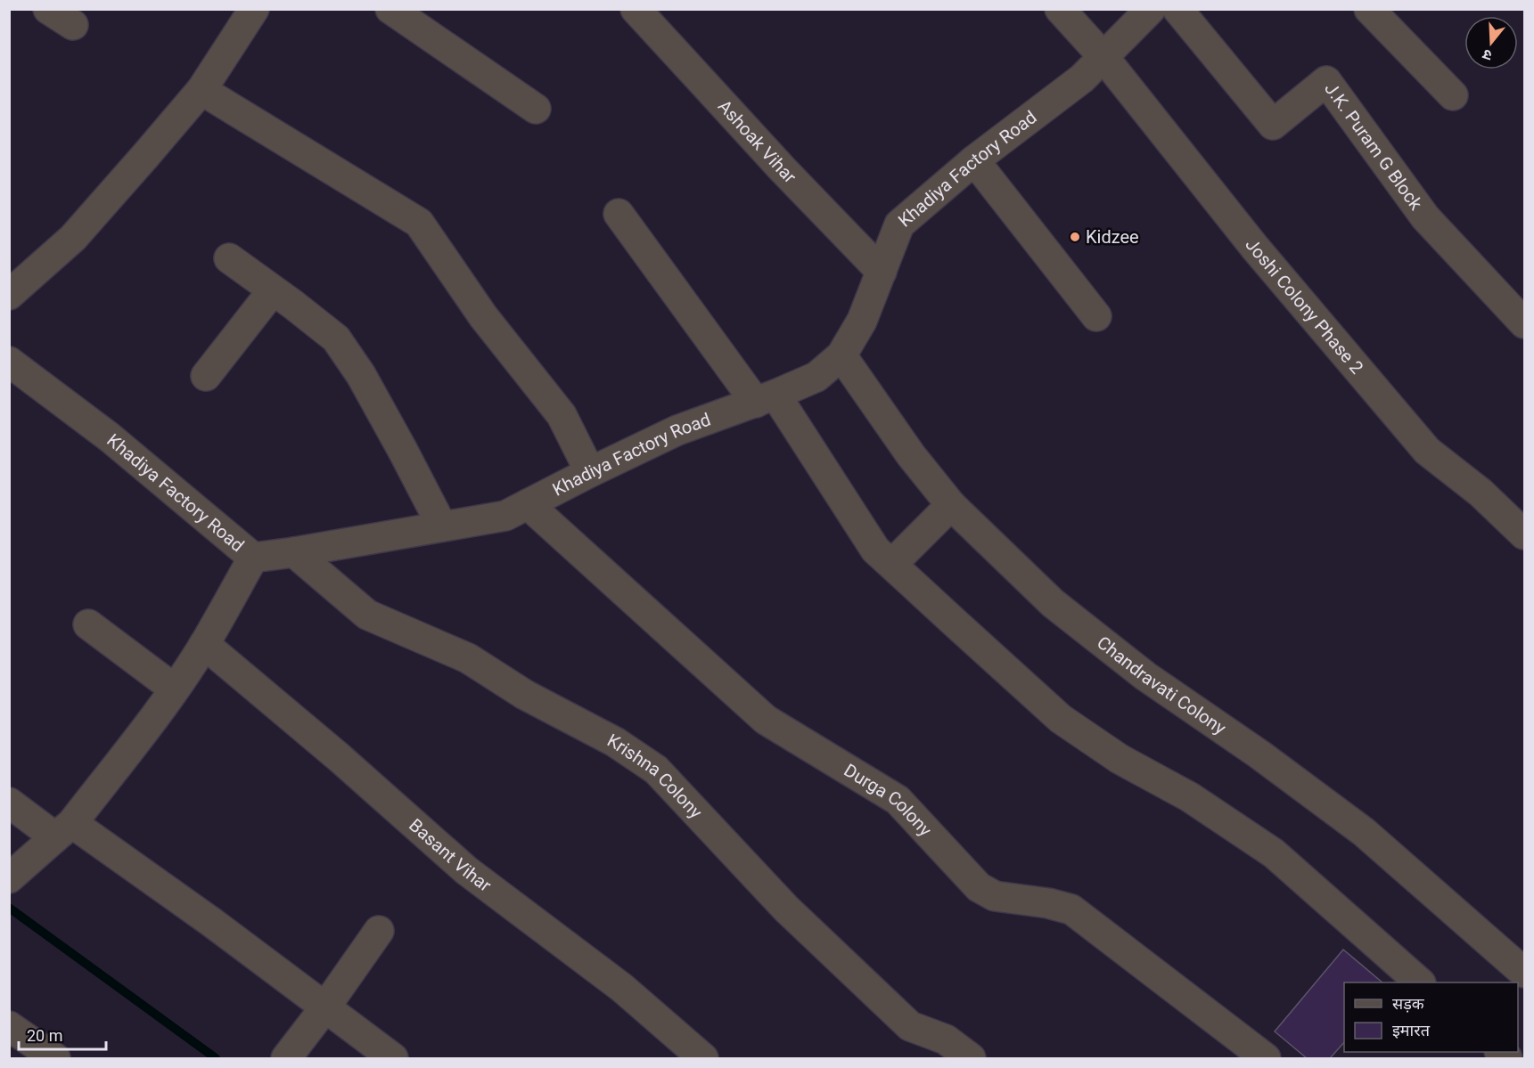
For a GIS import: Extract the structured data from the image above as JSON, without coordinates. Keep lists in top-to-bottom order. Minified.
{"streets":{"street":["Ashoak Vihar","J.K. Puram G Block","Khadiya Factory Road","Joshi Colony Phase 2","Chandravati Colony","Krishna Colony","Durga Colony","Basant Vihar"]},"crossings":[["Ashoak Vihar","Khadiya Factory Road"],["Khadiya Factory Road","Joshi Colony Phase 2"],["Khadiya Factory Road","Chandravati Colony"],["Khadiya Factory Road","Krishna Colony"],["Khadiya Factory Road","Durga Colony"]],"places":["Kidzee"],"legend":["सड़क","इमारत"],"scale_bar":"20 m","north":"bottom"}
